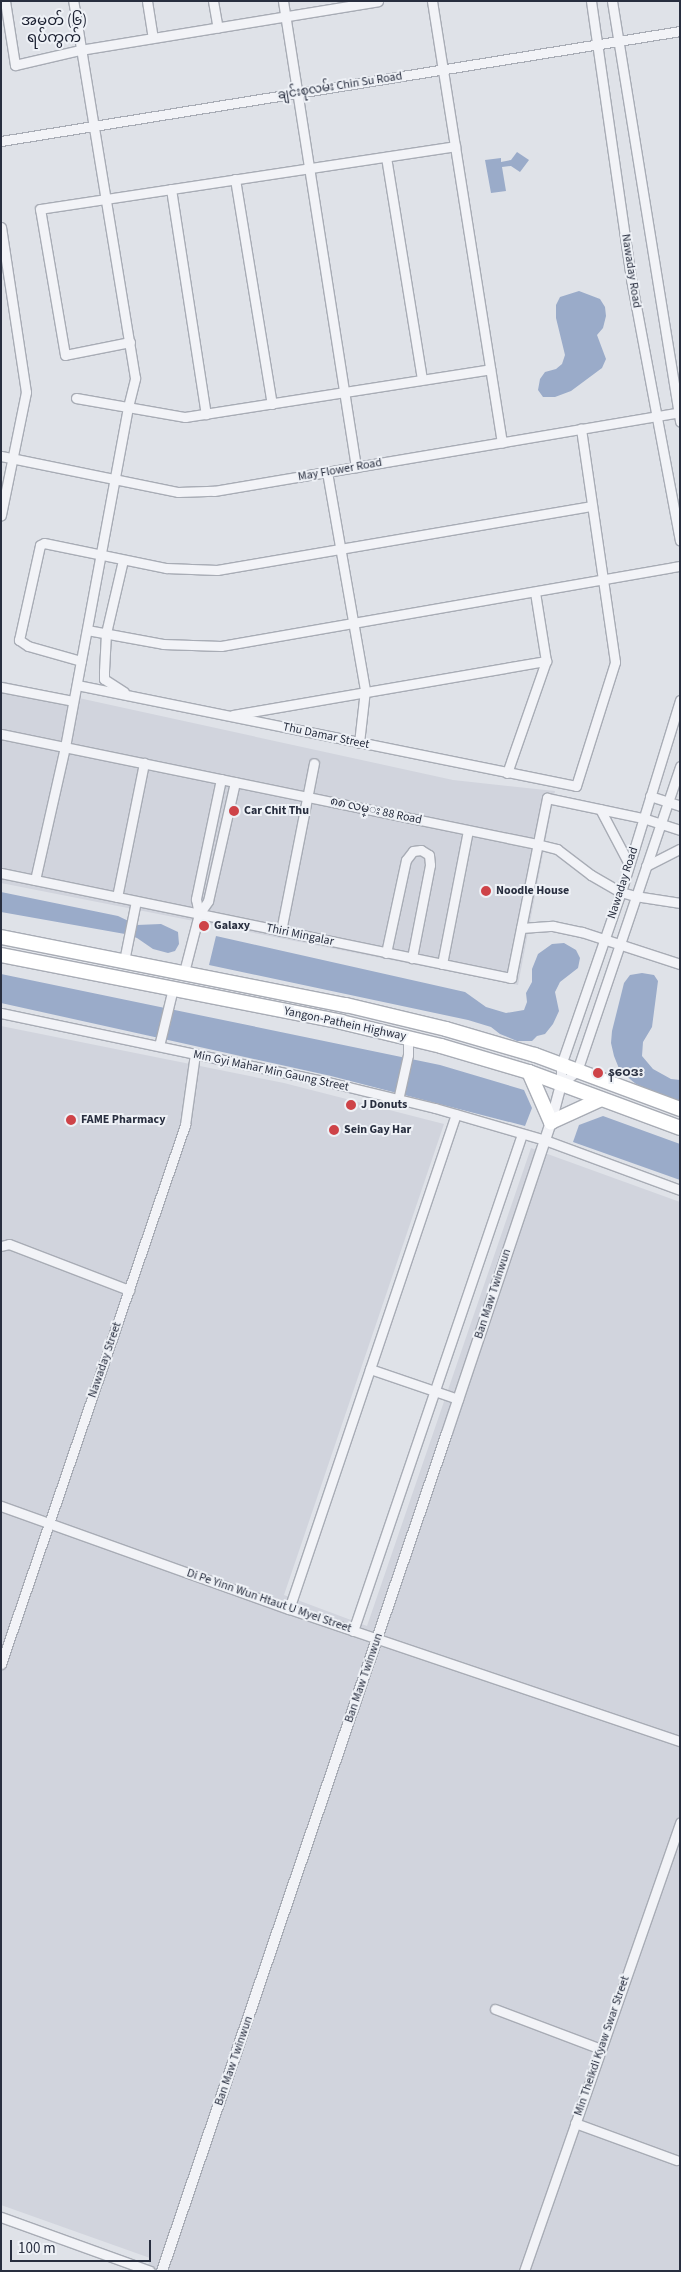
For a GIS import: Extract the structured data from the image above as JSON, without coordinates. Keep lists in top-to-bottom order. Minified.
{"streets":{"main road":["Yangon-Pathein Highway"],"street":["ချင်းစုလမ်း Chin Su Road","Nawaday Road","May Flower Road","Thu Damar Street","၈၈ လမ္း 88 Road","Thiri Mingalar","Min Gyi Mahar Min Gaung Street","Ban Maw Twinwun","Nawaday Street","Di Pe Yinn Wun Htaut U Myel Street","Min Theikdi Kyaw Swar Street"]},"crossings":[["ချင်းစုလမ်း Chin Su Road","Nawaday Road"],["Nawaday Road","May Flower Road"],["Nawaday Road","၈၈ လမ္း 88 Road"],["Nawaday Road","Yangon-Pathein Highway"],["Nawaday Road","Ban Maw Twinwun"],["Yangon-Pathein Highway","Ban Maw Twinwun"],["Min Gyi Mahar Min Gaung Street","Ban Maw Twinwun"],["Min Gyi Mahar Min Gaung Street","Nawaday Street"],["Ban Maw Twinwun","Di Pe Yinn Wun Htaut U Myel Street"],["Nawaday Street","Di Pe Yinn Wun Htaut U Myel Street"]],"districts":["အမှတ် (၆) ရပ်ကွက်"],"places":["Car Chit Thu","Noodle House","Galaxy","နဝေဒး","J Donuts","FAME Pharmacy","Sein Gay Har"],"scale_bar":"100 m"}
